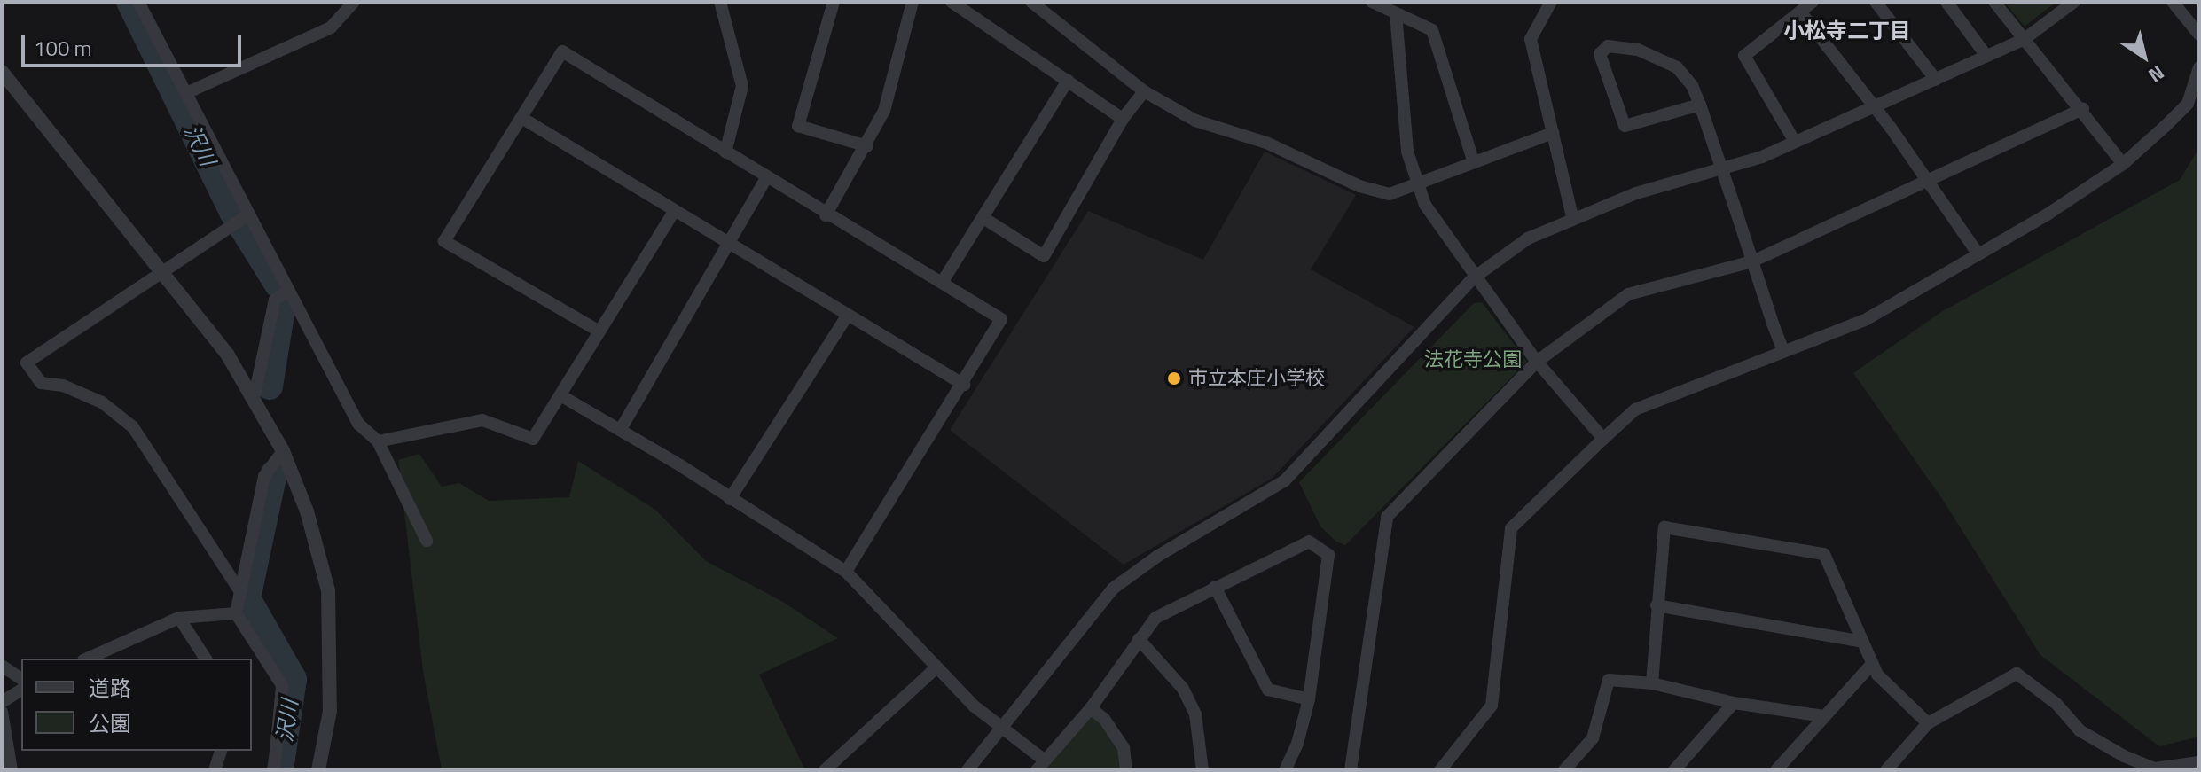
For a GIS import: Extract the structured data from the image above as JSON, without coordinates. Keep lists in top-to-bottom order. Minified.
{"districts":["小松寺二丁目"],"water":["沢川"],"parks":["法花寺公園"],"places":["市立本庄小学校"],"legend":["道路","公園"],"scale_bar":"100 m","north":"bottom right"}
